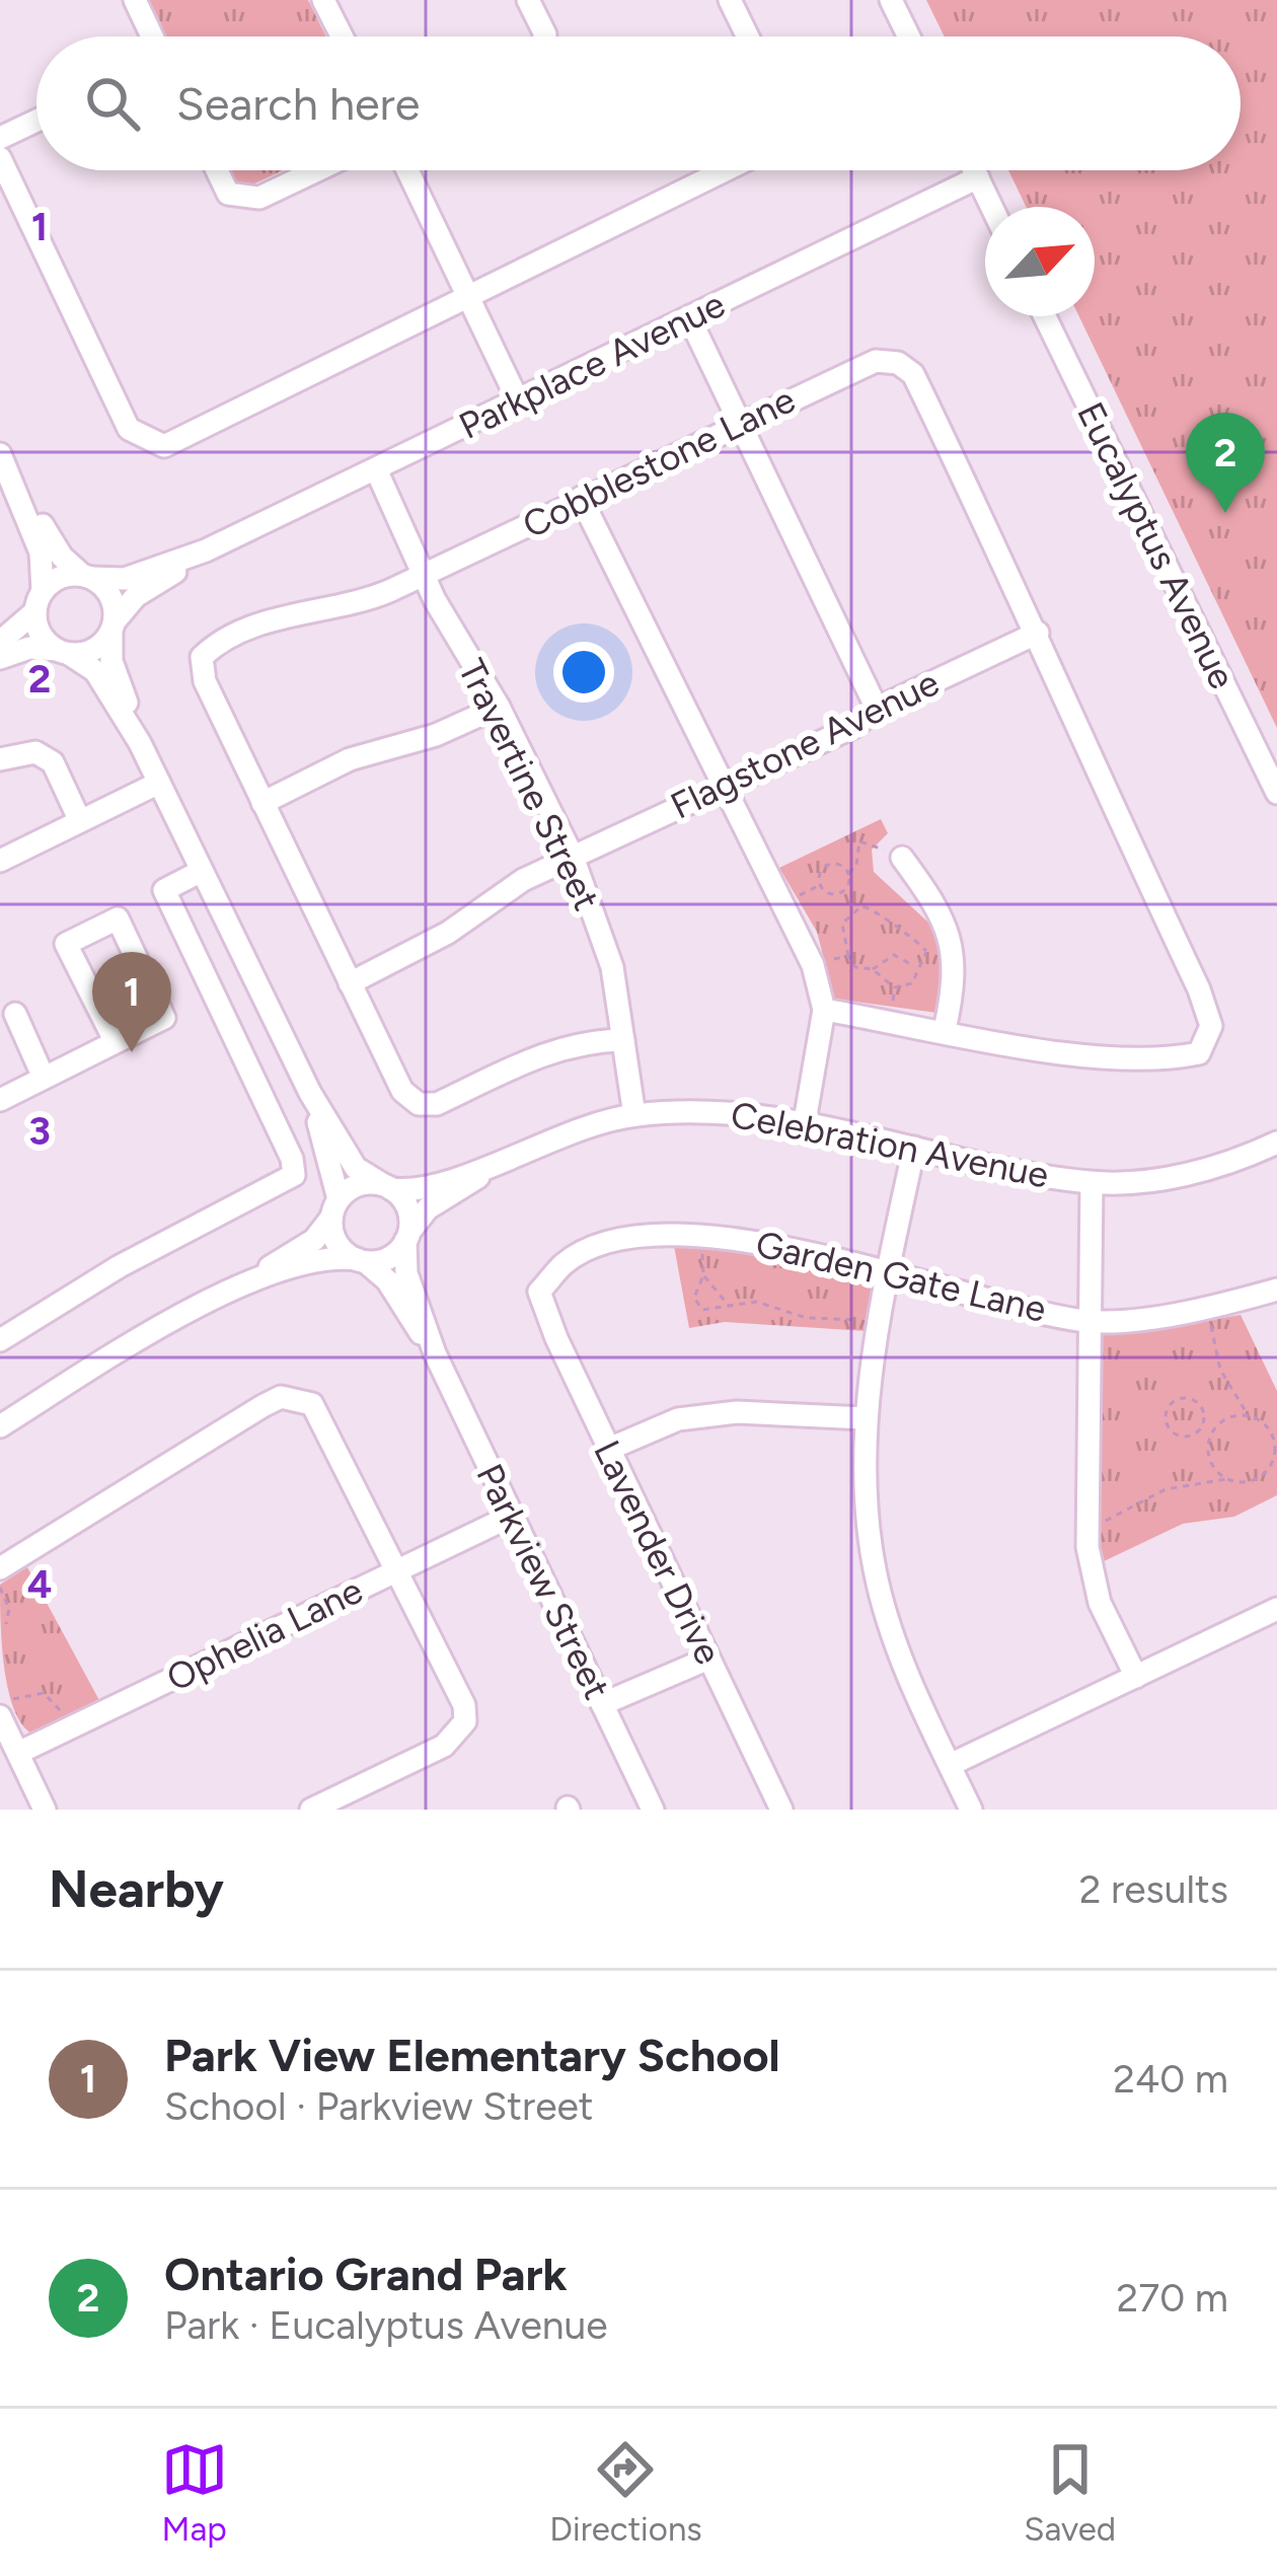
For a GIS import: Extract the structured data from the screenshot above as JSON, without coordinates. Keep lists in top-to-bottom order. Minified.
{"streets":{"street":["Parkplace Avenue","Cobblestone Lane","Eucalyptus Avenue","Flagstone Avenue","Travertine Street","Celebration Avenue","Garden Gate Lane","Lavender Drive","Parkview Street","Ophelia Lane"]},"crossings":[["Parkplace Avenue","Travertine Street"],["Cobblestone Lane","Flagstone Avenue"],["Cobblestone Lane","Travertine Street"],["Flagstone Avenue","Travertine Street"],["Travertine Street","Celebration Avenue"],["Celebration Avenue","Parkview Street"],["Garden Gate Lane","Lavender Drive"],["Parkview Street","Ophelia Lane"]],"north":"top right","page":{"search":"Search here","pins":["2","1"],"heading":["Nearby","2 results"],"list":[{"mark":"1","name":"Park View Elementary School","note":"School · Parkview Street","value":"240 m"},{"mark":"2","name":"Ontario Grand Park","note":"Park · Eucalyptus Avenue","value":"270 m"}],"nav":["Map","Directions","Saved"]},"grid":{"rows":["1","2","3","4"]}}
